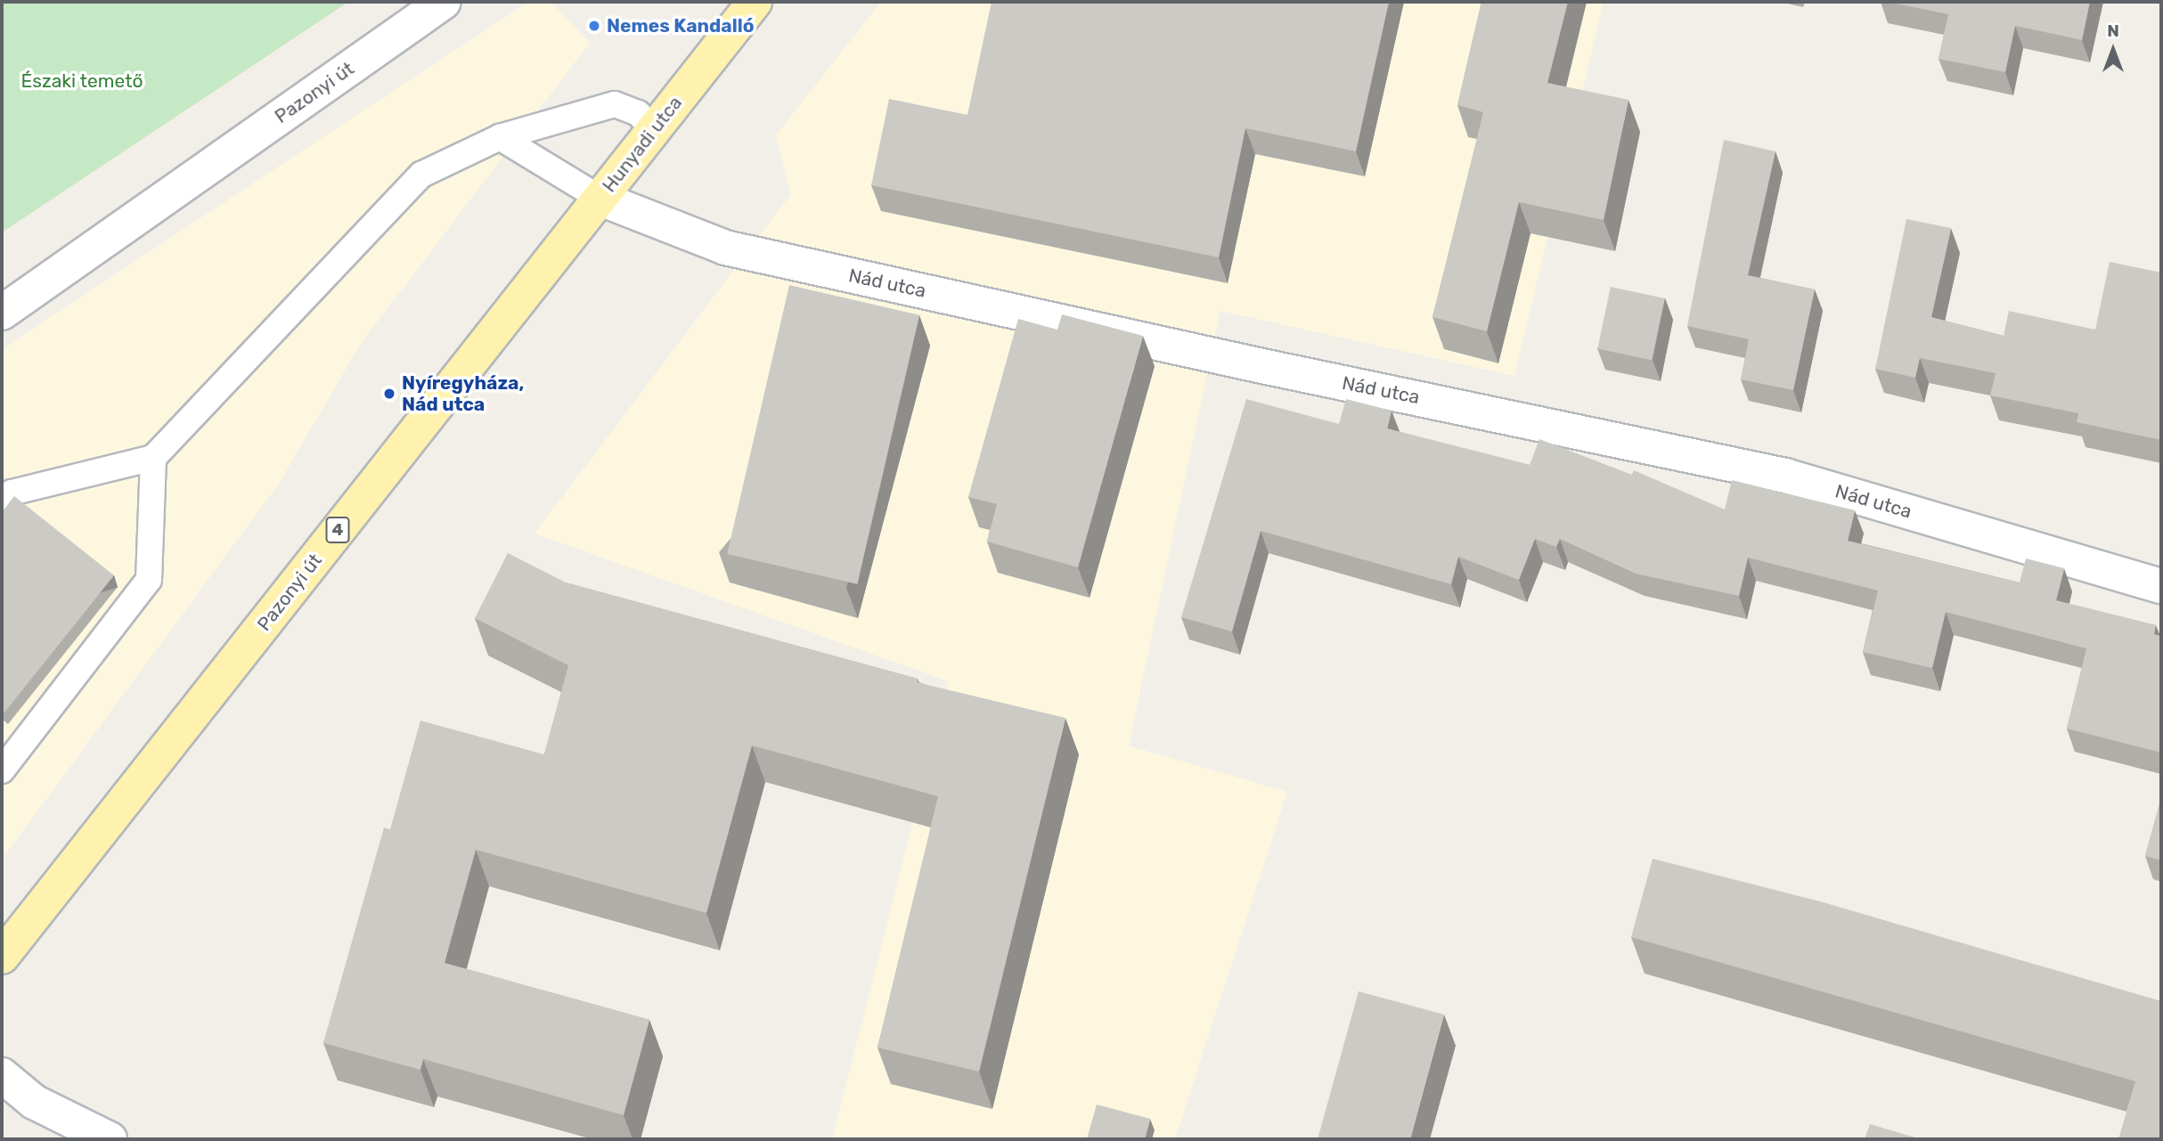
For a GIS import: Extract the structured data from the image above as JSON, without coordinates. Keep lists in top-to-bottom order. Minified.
{"streets":{"main road":["Pazonyi út","Hunyadi utca","4"],"street":["Nád utca"]},"crossings":[["Pazonyi út","Hunyadi utca"],["Pazonyi út","Nád utca"],["Hunyadi utca","Nád utca"]],"parks":["Északi temető"],"places":["Nemes Kandalló","Nyíregyháza, Nád utca"],"north":"top"}
